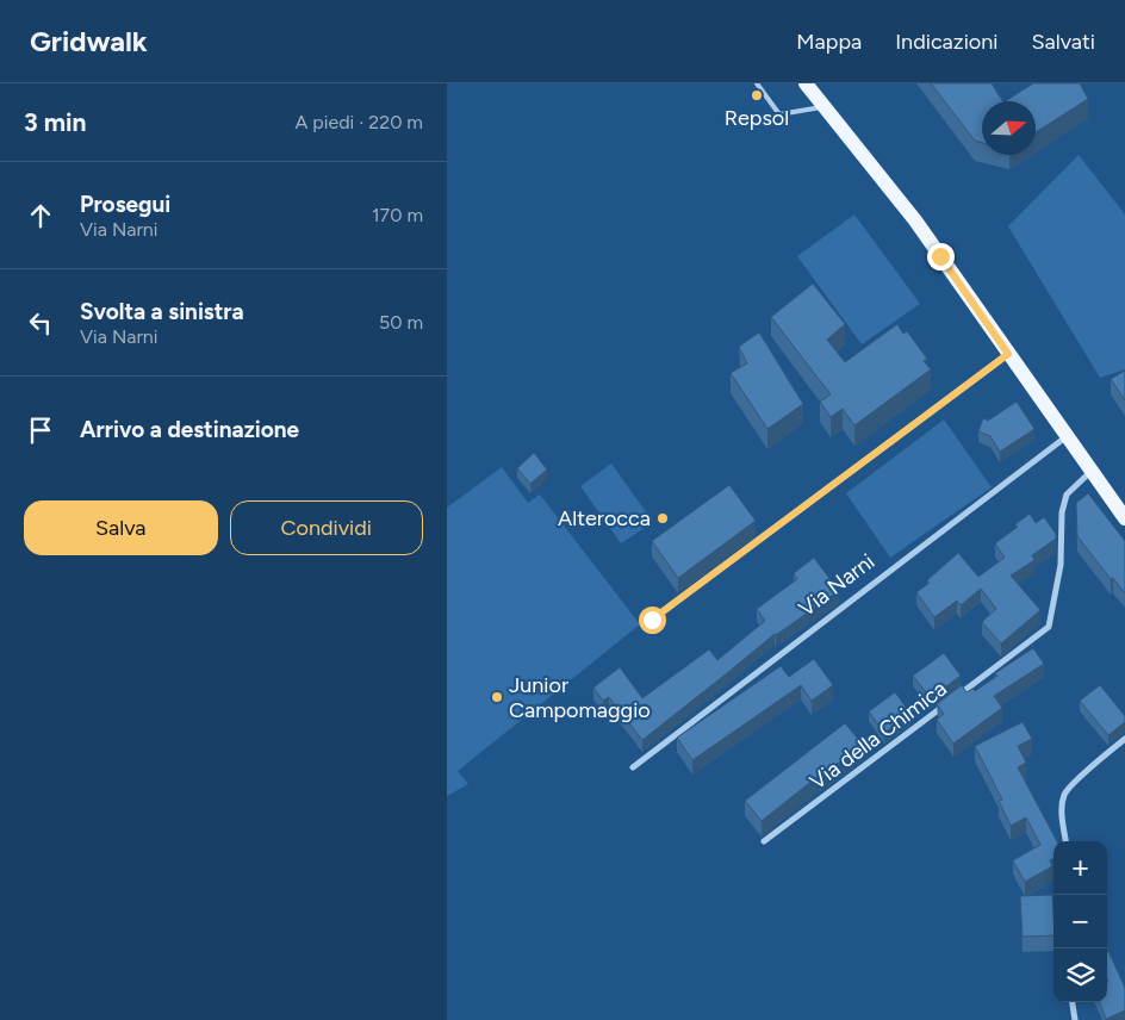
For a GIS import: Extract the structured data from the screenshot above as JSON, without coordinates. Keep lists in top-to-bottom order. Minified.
{"streets":{"street":["Via Narni","Via della Chimica"]},"places":["Repsol","Alterocca","Junior Campomaggio"],"north":"right","page":{"header":"Gridwalk","nav":["Mappa","Indicazioni","Salvati"],"heading":["3 min","A piedi · 220 m"],"list":[["Prosegui","Via Narni","170 m"],["Svolta a sinistra","Via Narni","50 m"],"Arrivo a destinazione"],"buttons":["Salva","Condividi"],"map_buttons":["+","−"]}}
